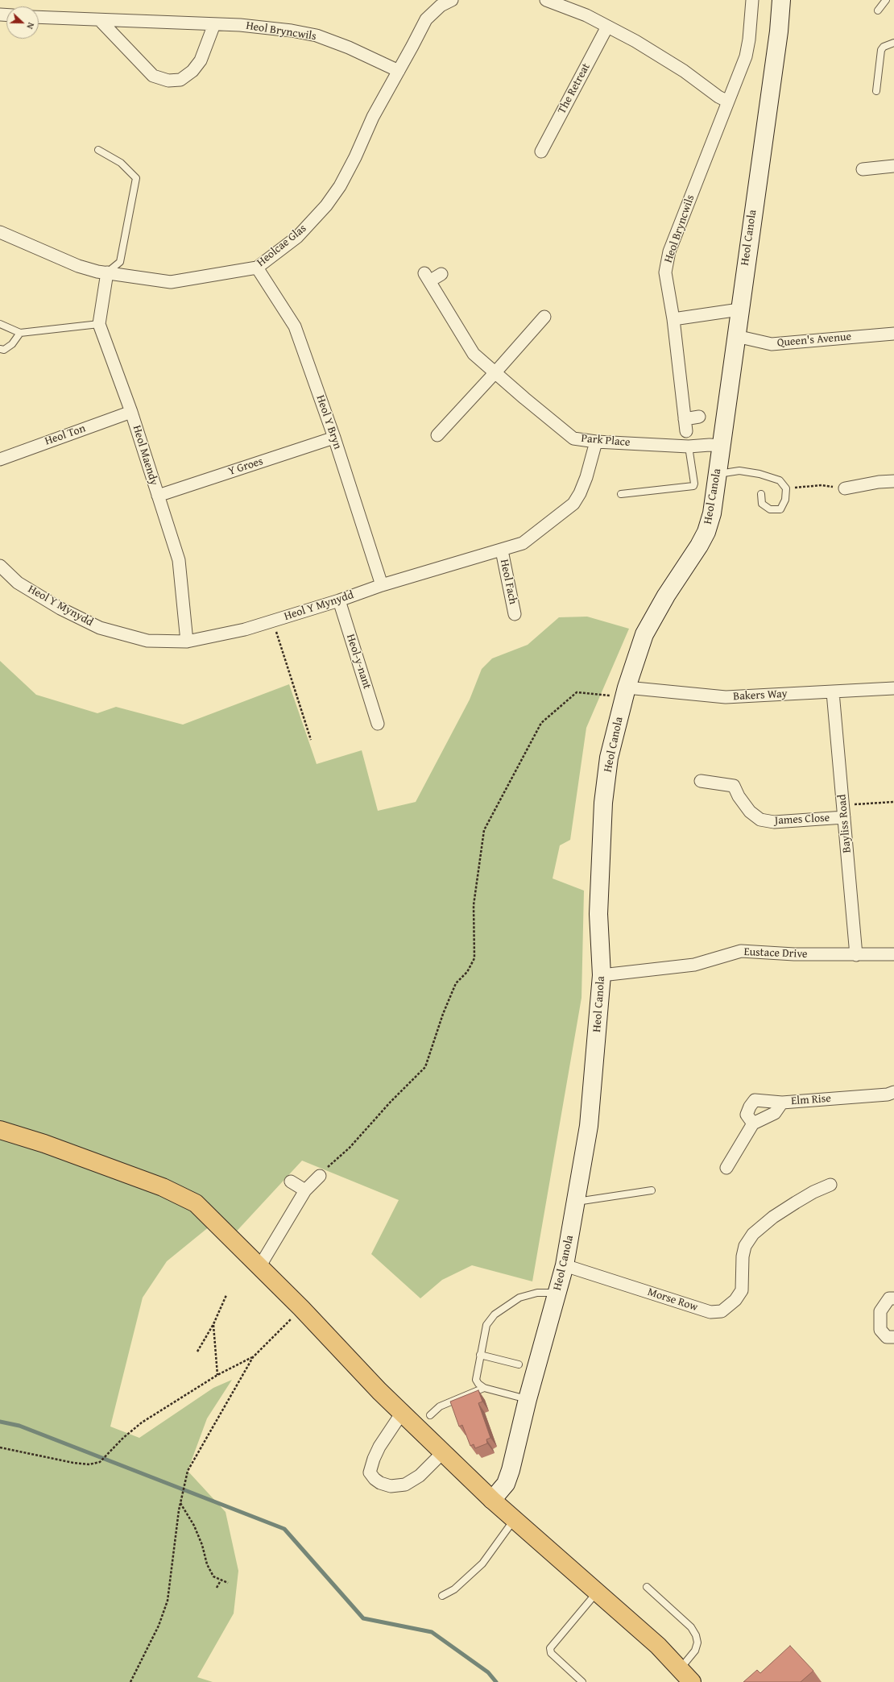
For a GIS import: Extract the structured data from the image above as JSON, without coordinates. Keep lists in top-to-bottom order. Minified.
{"streets":{"street":["Heol Bryncwils","The Retreat","Heol Canola","Heolcae Glas","Queen's Avenue","Heol Y Bryn","Heol Ton","Park Place","Heol Maendy","Y Groes","Heol Fach","Heol Y Mynydd","Heol-y-nant","Bakers Way","James Close","Bayliss Road","Eustace Drive","Elm Rise","Morse Row"]},"crossings":[["Heol Bryncwils","Heolcae Glas"],["Heol Canola","Queen's Avenue"],["Heol Canola","Park Place"],["Heol Canola","Bakers Way"],["Heol Canola","Eustace Drive"],["Heol Canola","Morse Row"],["Heolcae Glas","Heol Y Bryn"],["Heolcae Glas","Heol Maendy"],["Heol Y Bryn","Y Groes"],["Heol Y Bryn","Heol Y Mynydd"],["Heol Ton","Heol Maendy"],["Park Place","Heol Y Mynydd"],["Heol Maendy","Y Groes"],["Heol Maendy","Heol Y Mynydd"],["Heol Fach","Heol Y Mynydd"],["Heol Y Mynydd","Heol-y-nant"],["Bakers Way","Bayliss Road"],["James Close","Bayliss Road"],["Bayliss Road","Eustace Drive"]],"north":"right"}
